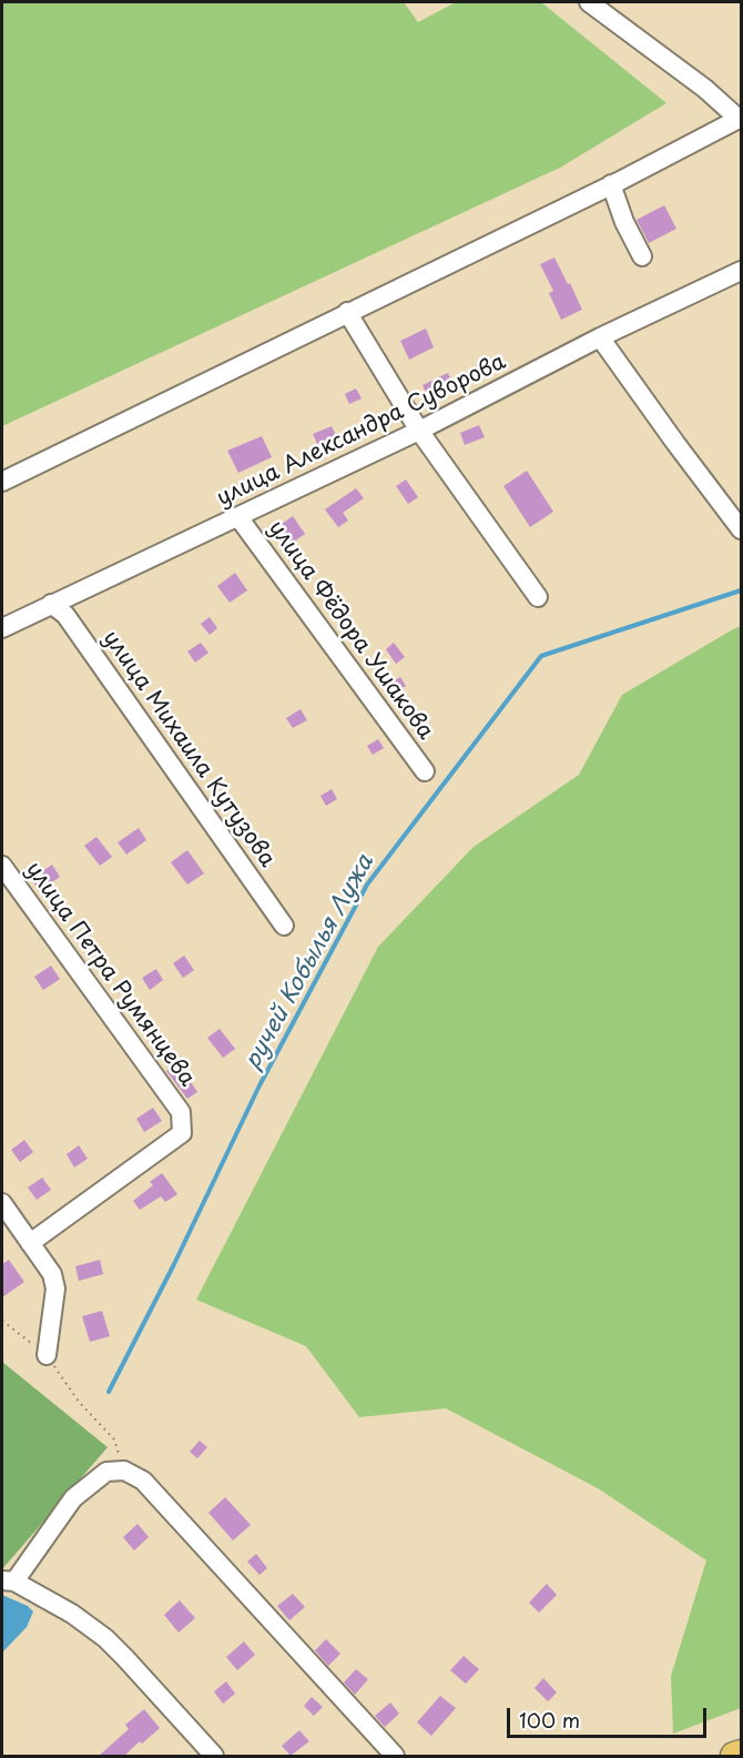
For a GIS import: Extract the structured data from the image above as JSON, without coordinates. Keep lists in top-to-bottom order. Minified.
{"streets":{"street":["улица Александра Суворова","улица Фёдора Ушакова","улица Михаила Кутузова","улица Петра Румянцева"]},"crossings":[["улица Александра Суворова","улица Фёдора Ушакова"],["улица Александра Суворова","улица Михаила Кутузова"]],"water":["ручей Кобылья Лужа"],"scale_bar":"100 m"}
